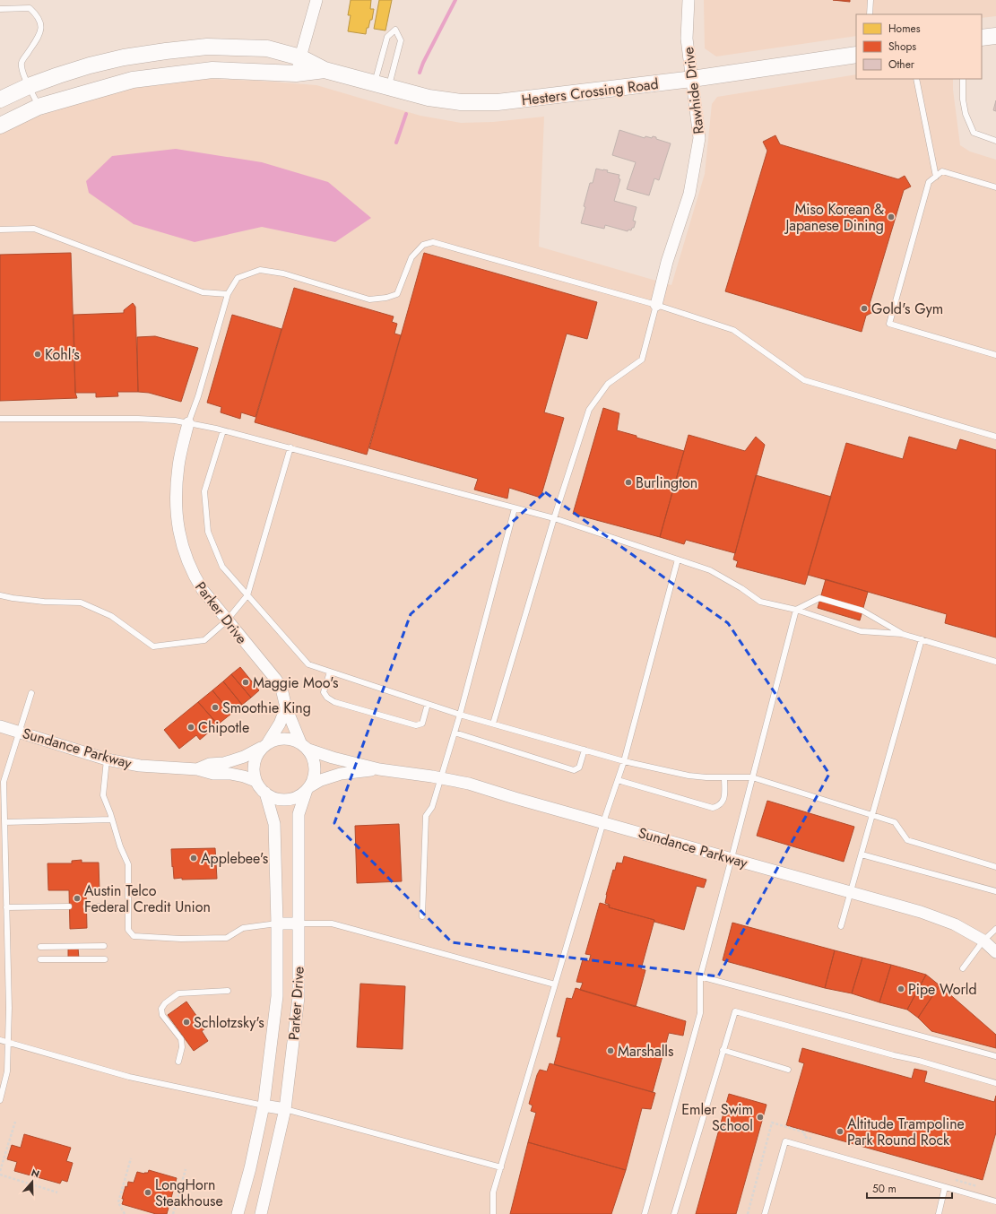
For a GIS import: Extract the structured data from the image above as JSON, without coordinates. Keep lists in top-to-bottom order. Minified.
{"streets":{"street":["Rawhide Drive","Hesters Crossing Road","Parker Drive","Sundance Parkway"]},"crossings":[["Rawhide Drive","Hesters Crossing Road"],["Parker Drive","Sundance Parkway"]],"places":["Miso Korean & Japanese Dining","Gold's Gym","Kohl's","Burlington","Maggie Moo's","Smoothie King","Chipotle","Applebee's","Austin Telco Federal Credit Union","Pipe World","Schlotzsky's","Marshalls","Emler Swim School","Altitude Trampoline Park Round Rock","LongHorn Steakhouse"],"legend":["Homes","Shops","Other"],"scale_bar":"50 m","north":"top"}
